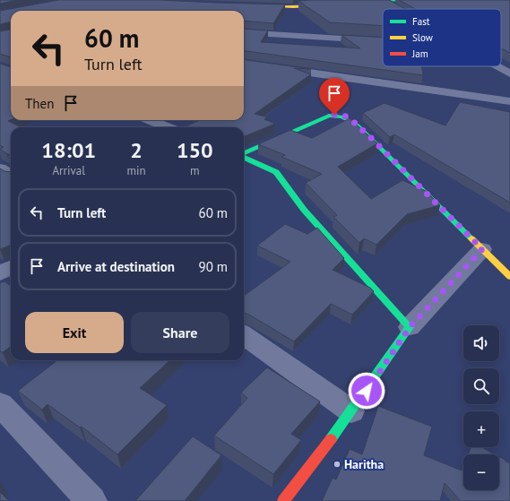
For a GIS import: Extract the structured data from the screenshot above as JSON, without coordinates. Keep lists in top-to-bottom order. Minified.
{"places":["Haritha"],"legend":["Fast","Slow","Jam"],"page":{"turn":["60 m","Turn left"],"then":"Then","eta":["18:01","Arrival","2","min","150","m"],"list":[{"name":"Turn left","value":"60 m"},{"name":"Arrive at destination","value":"90 m"}],"buttons":["Exit","Share"],"map_buttons":["+","−"]}}
